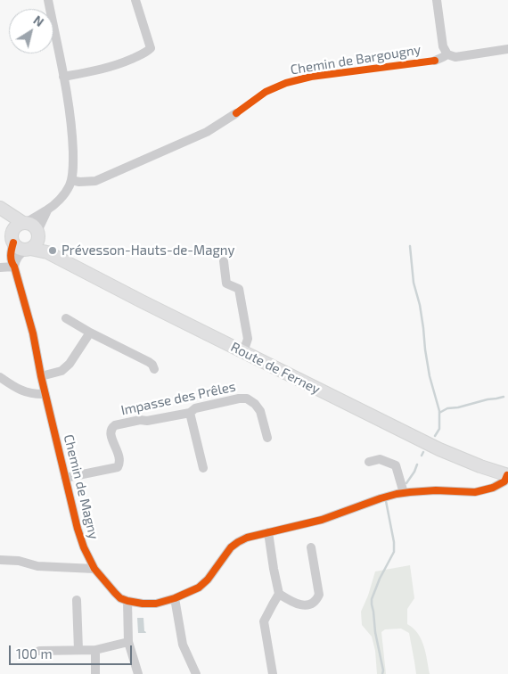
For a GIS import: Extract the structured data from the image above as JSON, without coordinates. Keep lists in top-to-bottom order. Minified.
{"streets":{"main road":["Route de Ferney"],"street":["Chemin de Bargougny","Impasse des Prêles","Chemin de Magny"]},"crossings":[["Route de Ferney","Chemin de Magny"],["Impasse des Prêles","Chemin de Magny"]],"places":["Prévesson-Hauts-de-Magny"],"scale_bar":"100 m","north":"top right"}
